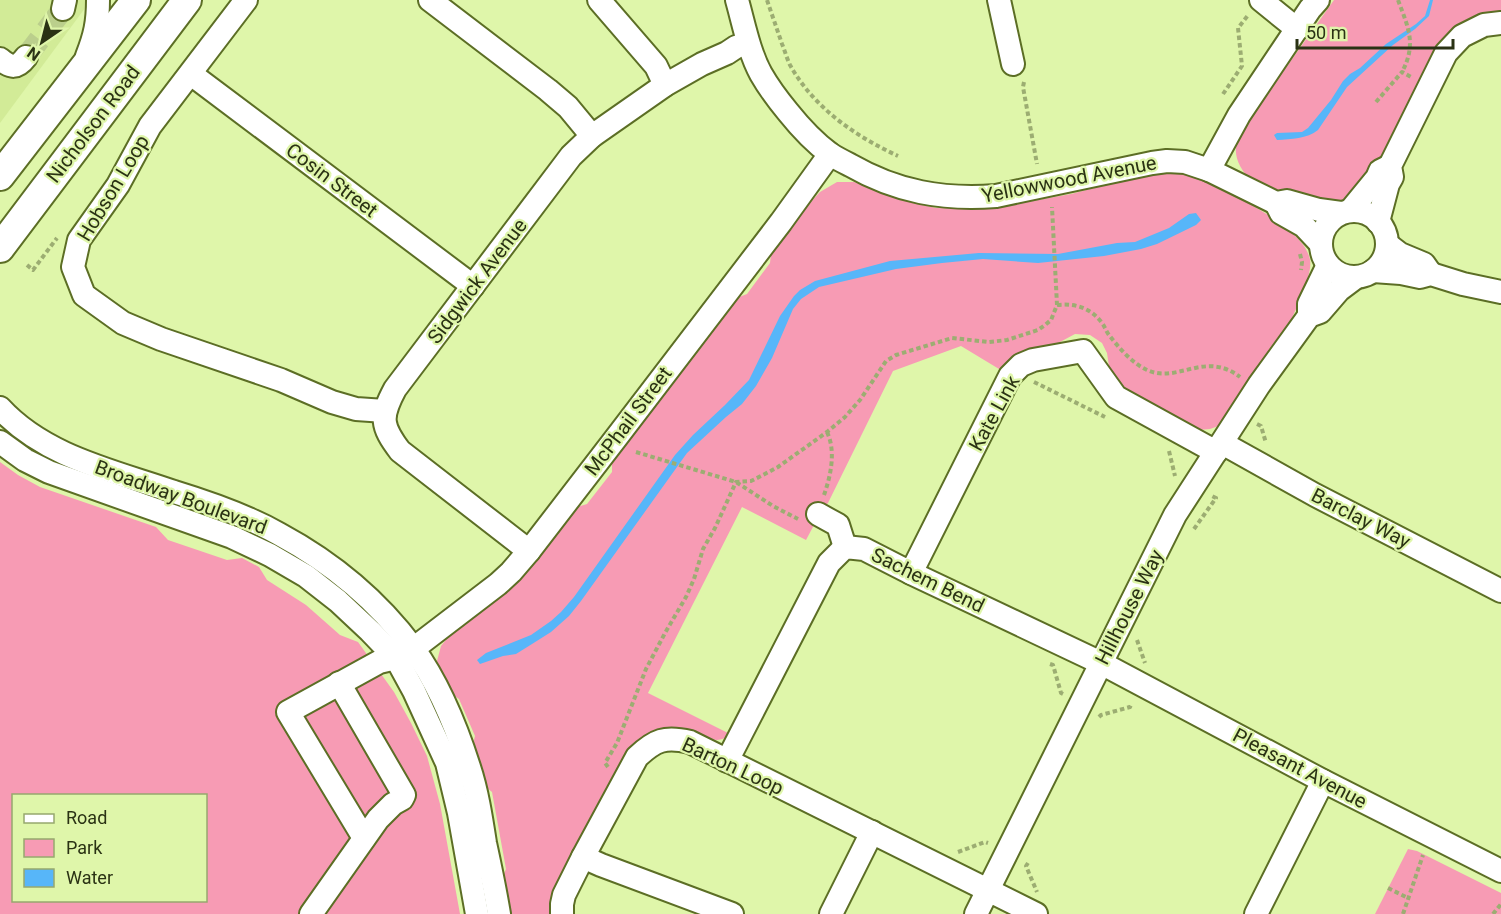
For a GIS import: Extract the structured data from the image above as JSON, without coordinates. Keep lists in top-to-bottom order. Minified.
{"streets":{"main road":["Nicholson Road"],"street":["Yellowwood Avenue","Cosin Street","Hobson Loop","Sidgwick Avenue","Kate Link","McPhail Street","Broadway Boulevard","Barclay Way","Sachem Bend","Hillhouse Way","Barton Loop","Pleasant Avenue"]},"crossings":[["Yellowwood Avenue","Sidgwick Avenue"],["Yellowwood Avenue","McPhail Street"],["Yellowwood Avenue","Hillhouse Way"],["Cosin Street","Hobson Loop"],["Cosin Street","Sidgwick Avenue"],["Hobson Loop","Sidgwick Avenue"],["Kate Link","Barclay Way"],["Kate Link","Sachem Bend"],["Kate Link","Hillhouse Way"],["McPhail Street","Broadway Boulevard"],["Barclay Way","Hillhouse Way"],["Sachem Bend","Hillhouse Way"],["Sachem Bend","Barton Loop"],["Sachem Bend","Pleasant Avenue"],["Hillhouse Way","Barton Loop"],["Hillhouse Way","Pleasant Avenue"]],"legend":["Road","Park","Water"],"scale_bar":"50 m","north":"bottom left"}
